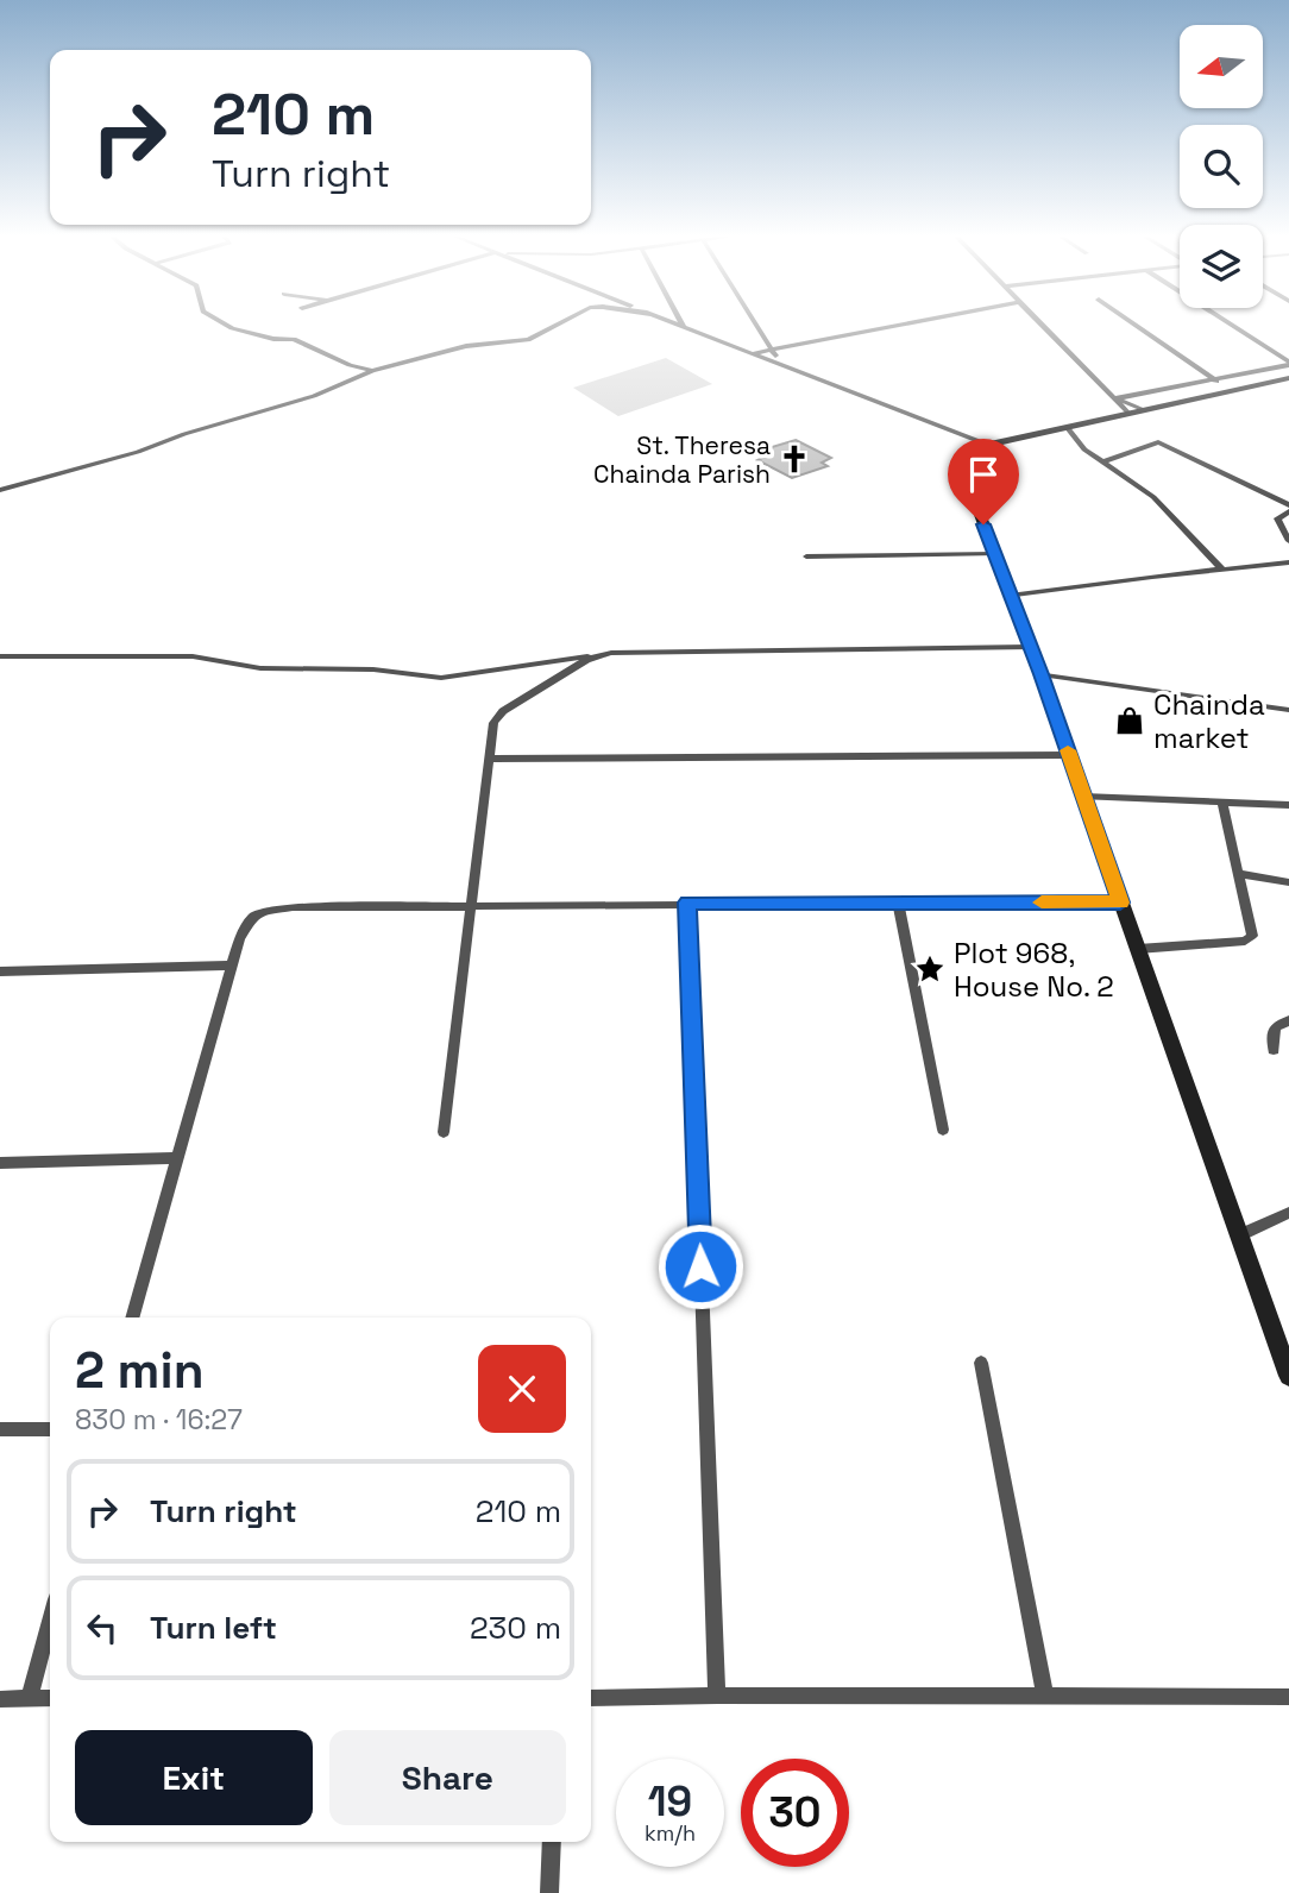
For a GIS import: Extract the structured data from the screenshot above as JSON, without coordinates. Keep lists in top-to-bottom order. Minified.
{"places":{"church":["St. Theresa Chainda Parish"],"shop":["Chainda market"],"place":["Plot 968, House No. 2"]},"north":"left","page":{"turn":["210 m","Turn right"],"heading":["2 min","830 m · 16:27"],"list":[{"name":"Turn right","value":"210 m"},{"name":"Turn left","value":"230 m"}],"buttons":["Exit","Share"],"speed":"19 km/h","limit":"30"}}
